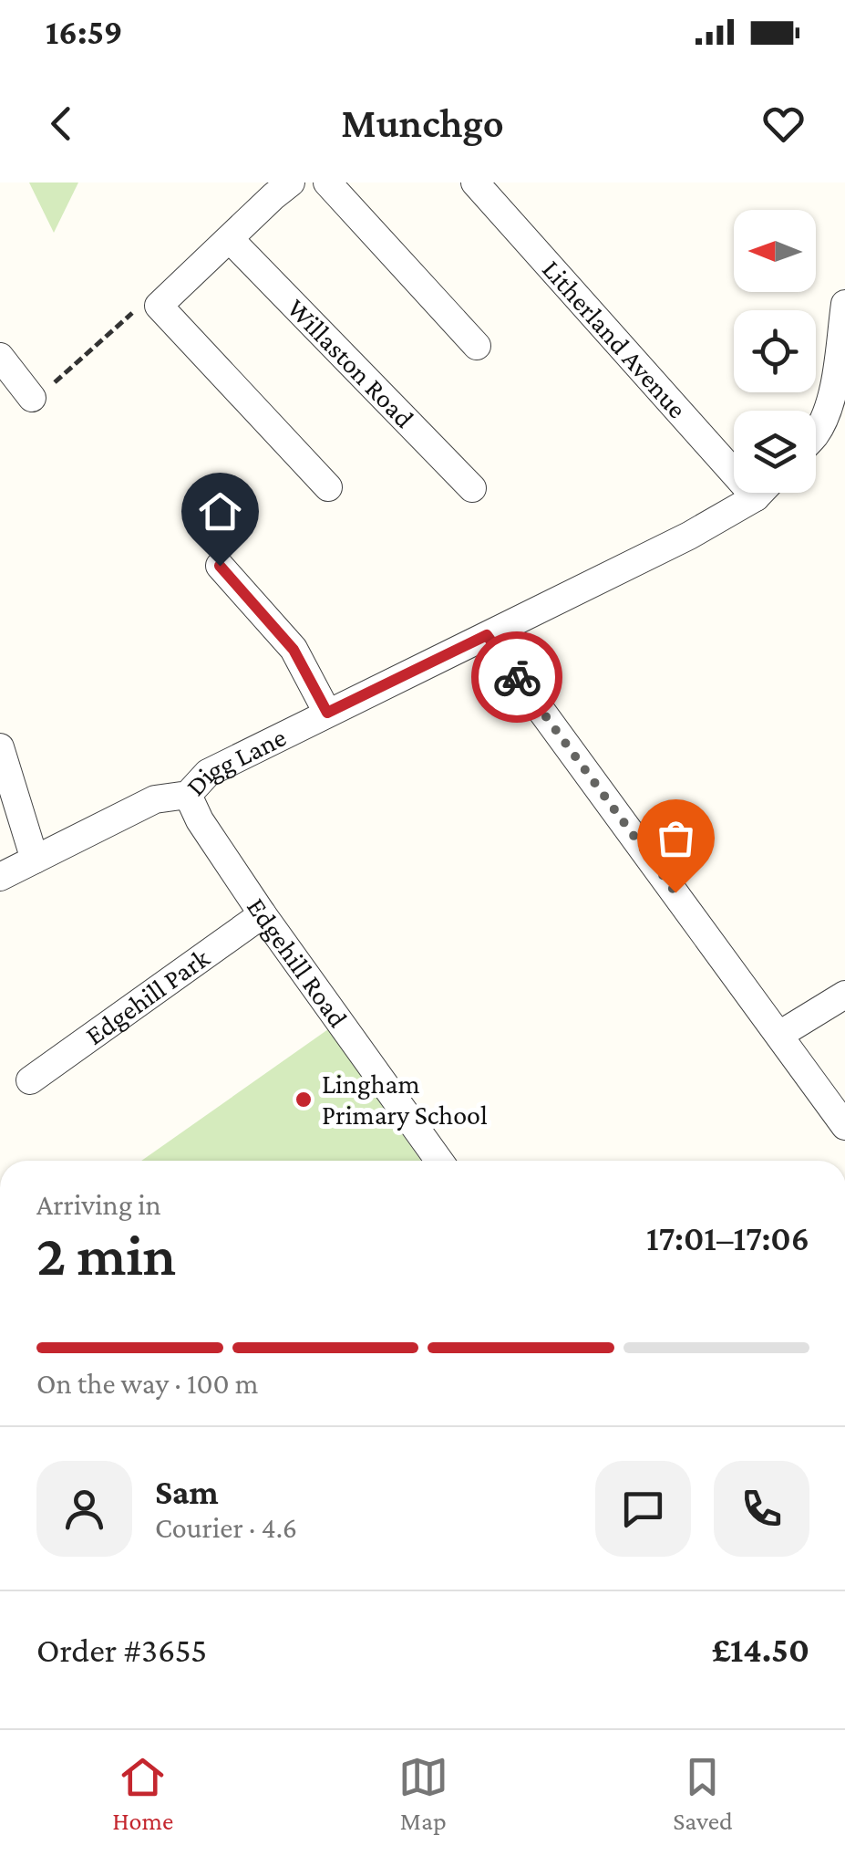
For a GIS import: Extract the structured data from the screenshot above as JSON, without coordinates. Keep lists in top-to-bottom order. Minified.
{"streets":{"street":["Litherland Avenue","Willaston Road","Digg Lane","Edgehill Road","Edgehill Park"]},"crossings":[["Litherland Avenue","Digg Lane"],["Digg Lane","Edgehill Road"],["Edgehill Road","Edgehill Park"]],"places":["Lingham Primary School"],"north":"left","page":{"status":"16:59","header":"Munchgo","heading":["2 min","Arriving in","17:01–17:06"],"panel":["Sam","Courier · 4.6","Order #3655","£14.50"],"bar":"On the way · 100 m","tabs":["Home","Map","Saved"]}}
